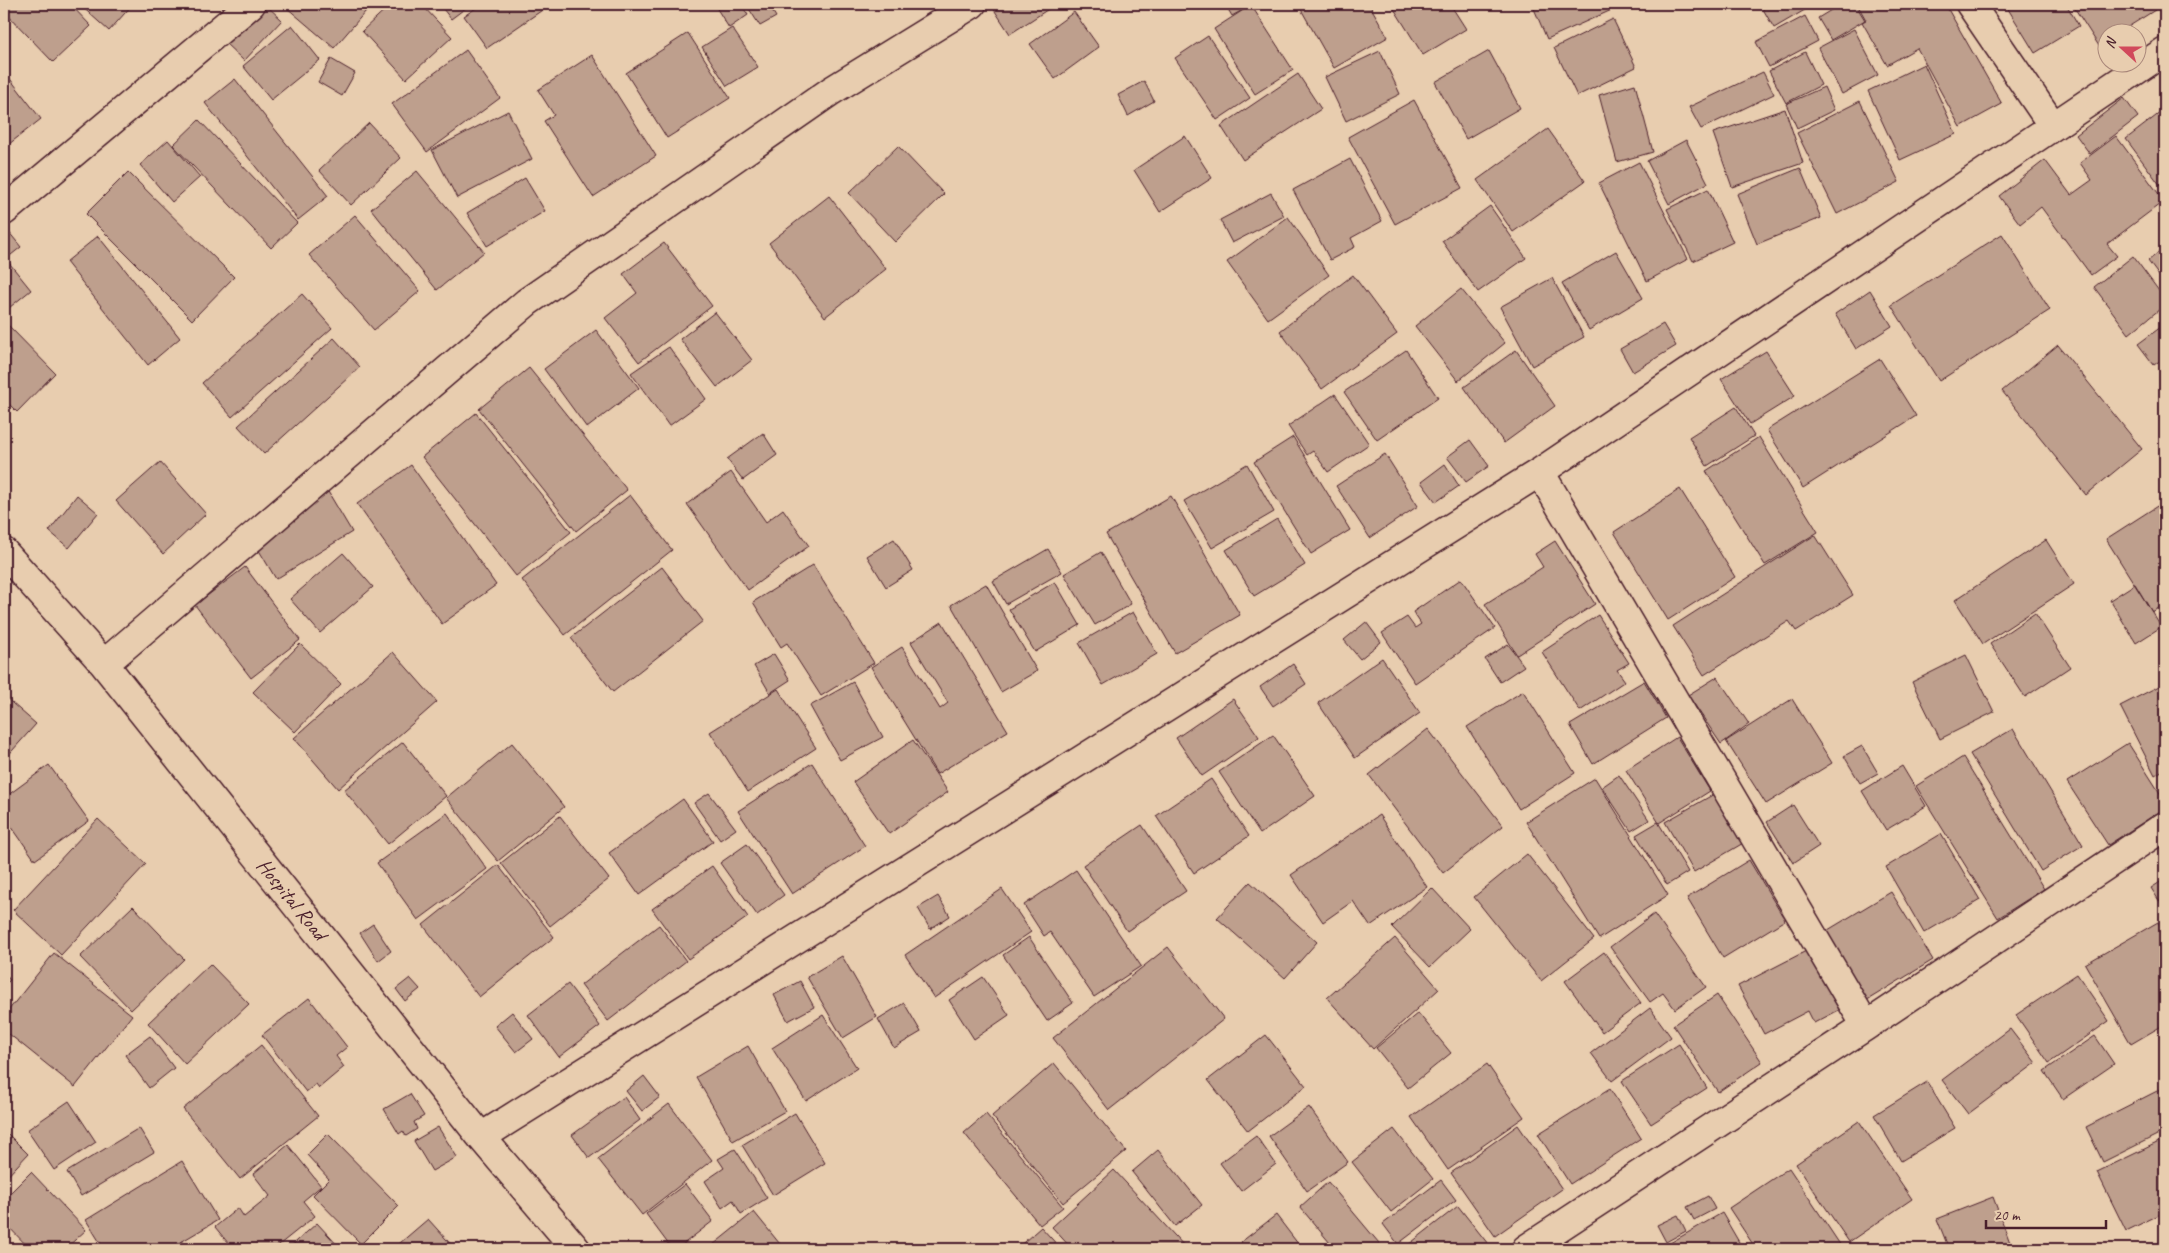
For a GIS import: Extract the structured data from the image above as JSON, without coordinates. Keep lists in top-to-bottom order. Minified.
{"streets":{"street":["Hospital Road"]},"scale_bar":"20 m","north":"left"}
